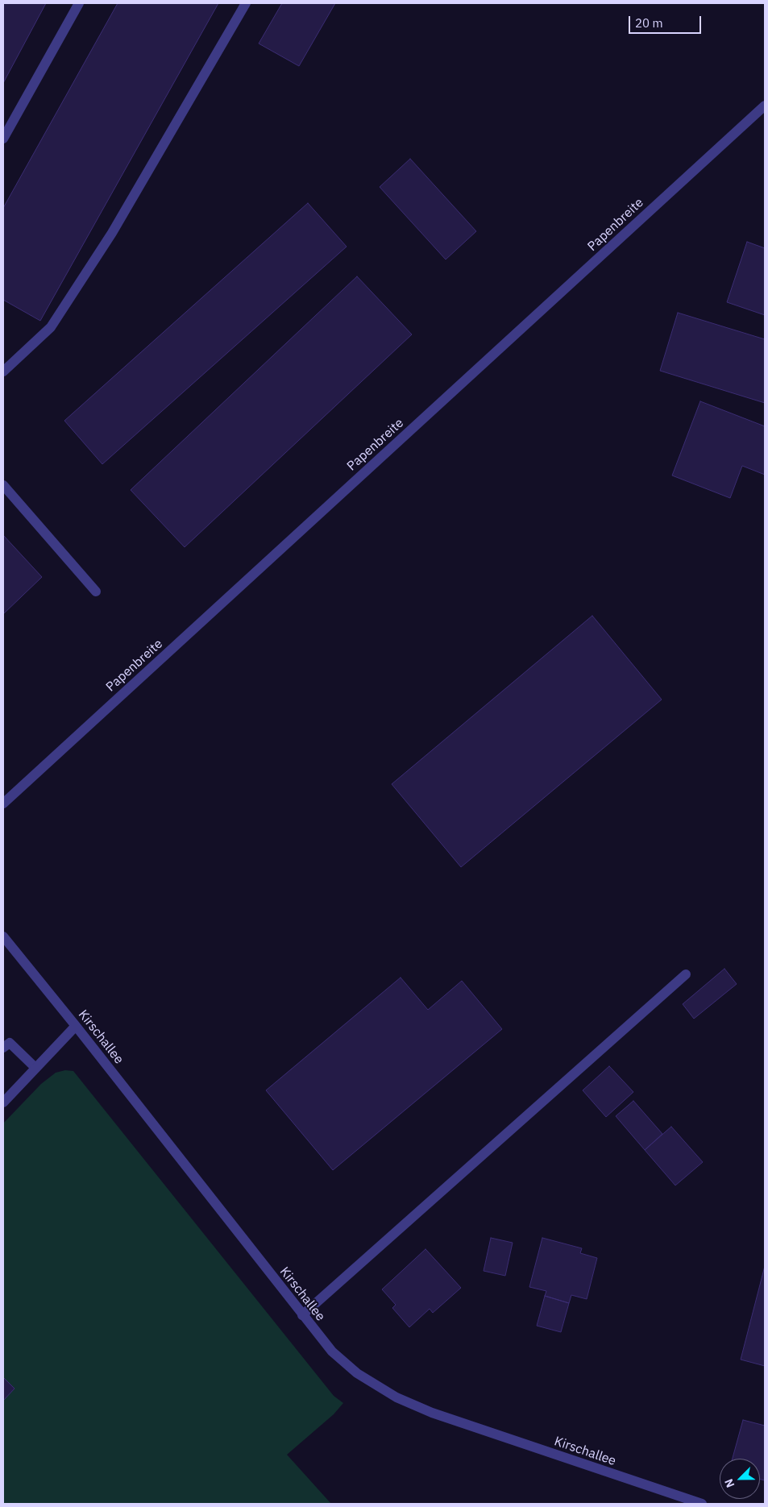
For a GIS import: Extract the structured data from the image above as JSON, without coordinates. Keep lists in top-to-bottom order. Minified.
{"streets":{"street":["Papenbreite","Kirschallee"]},"scale_bar":"20 m","north":"bottom left"}
